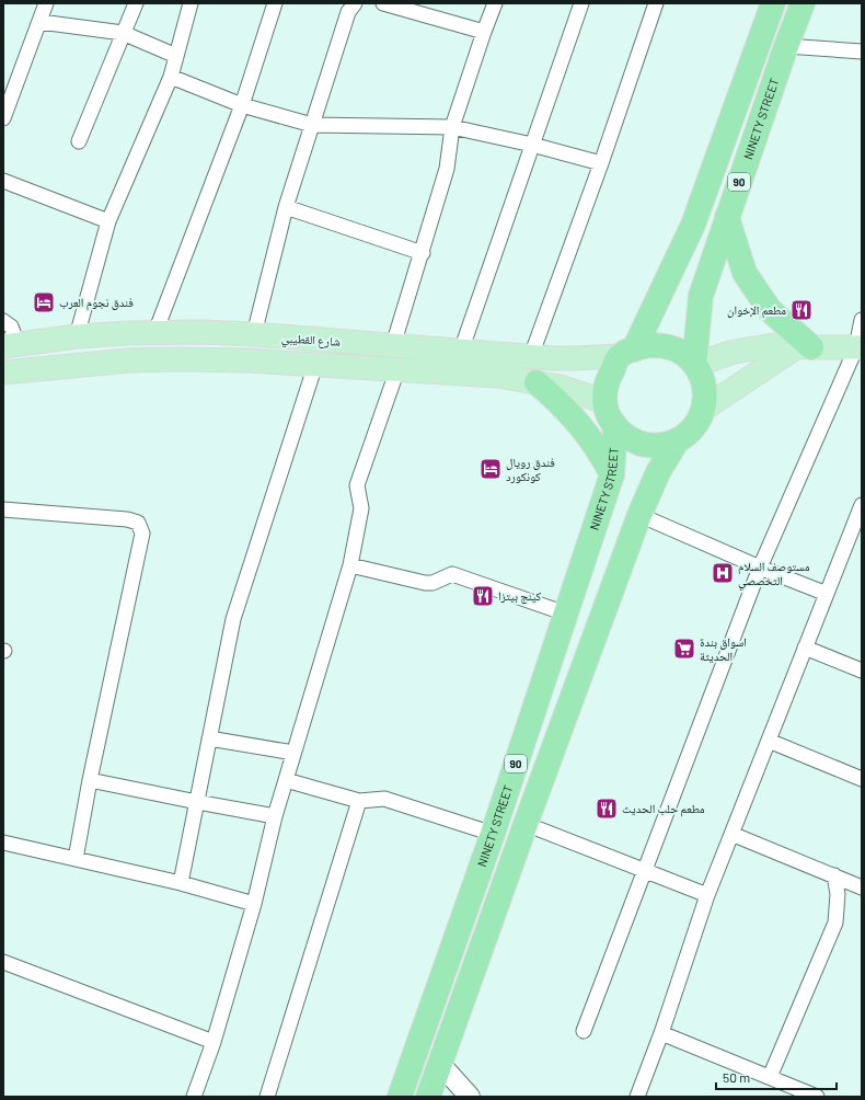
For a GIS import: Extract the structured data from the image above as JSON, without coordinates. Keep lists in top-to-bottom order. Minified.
{"streets":{"highway":["NINETY STREET","90"],"main road":["شارع القطيبي"]},"crossings":[["NINETY STREET","90"],["NINETY STREET","شارع القطيبي"],["90","شارع القطيبي"]],"places":{"hotel":["فندق نجوم العرب","فندق رويال كونكورد"],"restaurant":["مطعم الإخوان","كينج بيتزا","مطعم حلب الحديث"],"hospital":["مستوصف السلام التخصصي"],"supermarket":["اسواق بندة الحديثة"]},"scale_bar":"50 m"}
